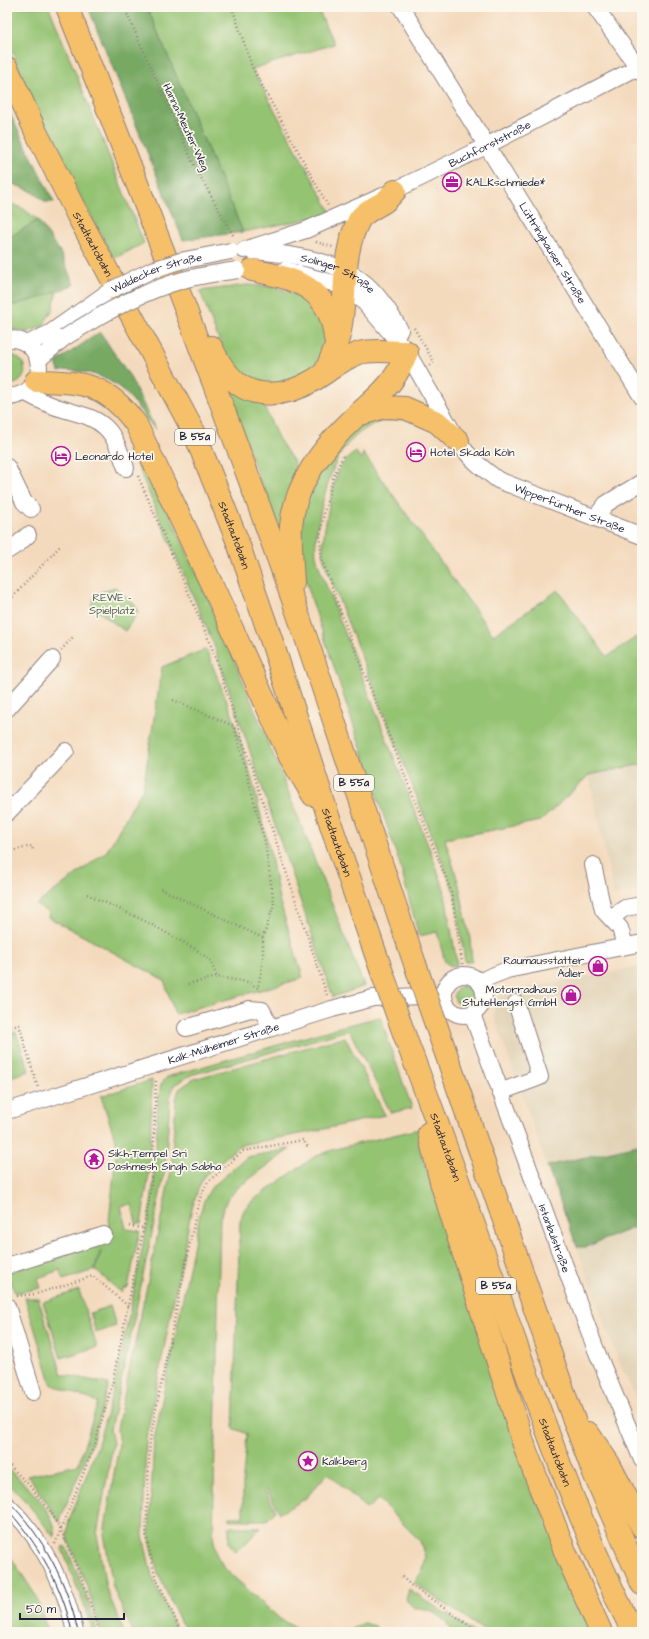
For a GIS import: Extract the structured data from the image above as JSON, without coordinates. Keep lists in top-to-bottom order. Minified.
{"streets":{"highway":["Stadtautobahn","B 55a"],"street":["Buchforststraße","Lüttringhauser Straße","Waldecker Straße","Solinger Straße","Wipperfürther Straße","Kalk-Mülheimer Straße","Istanbulstraße"],"path":["Hanna-Meuter-Weg"]},"crossings":[["Hanna-Meuter-Weg","Buchforststraße"],["Hanna-Meuter-Weg","Waldecker Straße"],["Hanna-Meuter-Weg","Solinger Straße"],["Buchforststraße","Lüttringhauser Straße"],["Buchforststraße","Waldecker Straße"],["Buchforststraße","Solinger Straße"],["Waldecker Straße","Solinger Straße"],["Solinger Straße","Wipperfürther Straße"],["Kalk-Mülheimer Straße","Istanbulstraße"]],"parks":["REWE - Spielplatz"],"places":{"office":["KALKschmiede*"],"hotel":["Hotel Skada Köln","Leonardo Hotel"],"shop":["Raumausstatter Adler","Motorradhaus StuteHengst GmbH"],"temple":["Sikh-Tempel Sri Dashmesh Singh Sabha"],"place":["Kalkberg"]},"scale_bar":"50 m"}
